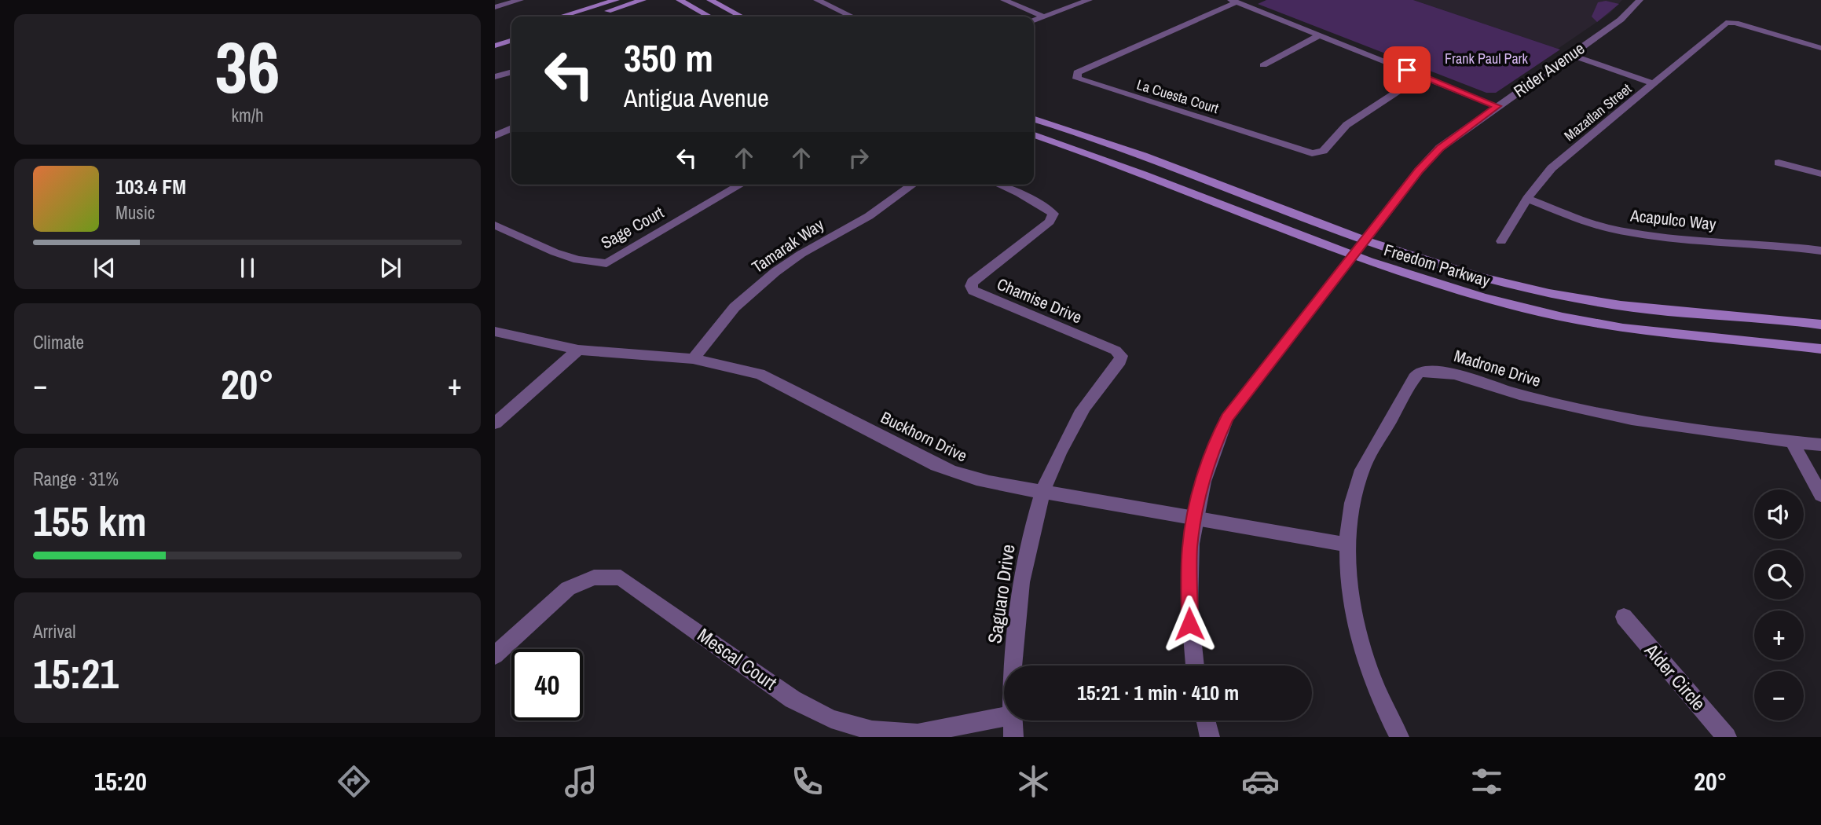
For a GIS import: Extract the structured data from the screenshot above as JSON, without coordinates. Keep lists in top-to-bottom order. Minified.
{"streets":{"main road":["Freedom Parkway"],"street":["Rider Avenue","La Cuesta Court","Mazatlan Street","Acapulco Way","Sage Court","Tamarak Way","Chamise Drive","Madrone Drive","Buckhorn Drive","Saguaro Drive","Mescal Court","Alder Circle"]},"crossings":[["Rider Avenue","Freedom Parkway"],["Rider Avenue","Buckhorn Drive"],["Mazatlan Street","Acapulco Way"],["Tamarak Way","Buckhorn Drive"],["Chamise Drive","Buckhorn Drive"],["Chamise Drive","Saguaro Drive"],["Madrone Drive","Buckhorn Drive"],["Buckhorn Drive","Saguaro Drive"]],"parks":["Frank Paul Park"],"page":{"tile":[["36","km/h"],"Climate",["Range · 31%","155 km"],["Arrival","15:21"]],"turn":["350 m","Antigua Avenue"],"song":["103.4 FM","Music"],"heat":["−","20°","+"],"map_buttons":["+","−"],"limit":"40","trip":"15:21 · 1 min · 410 m","tabs":["15:20","20°"]}}
